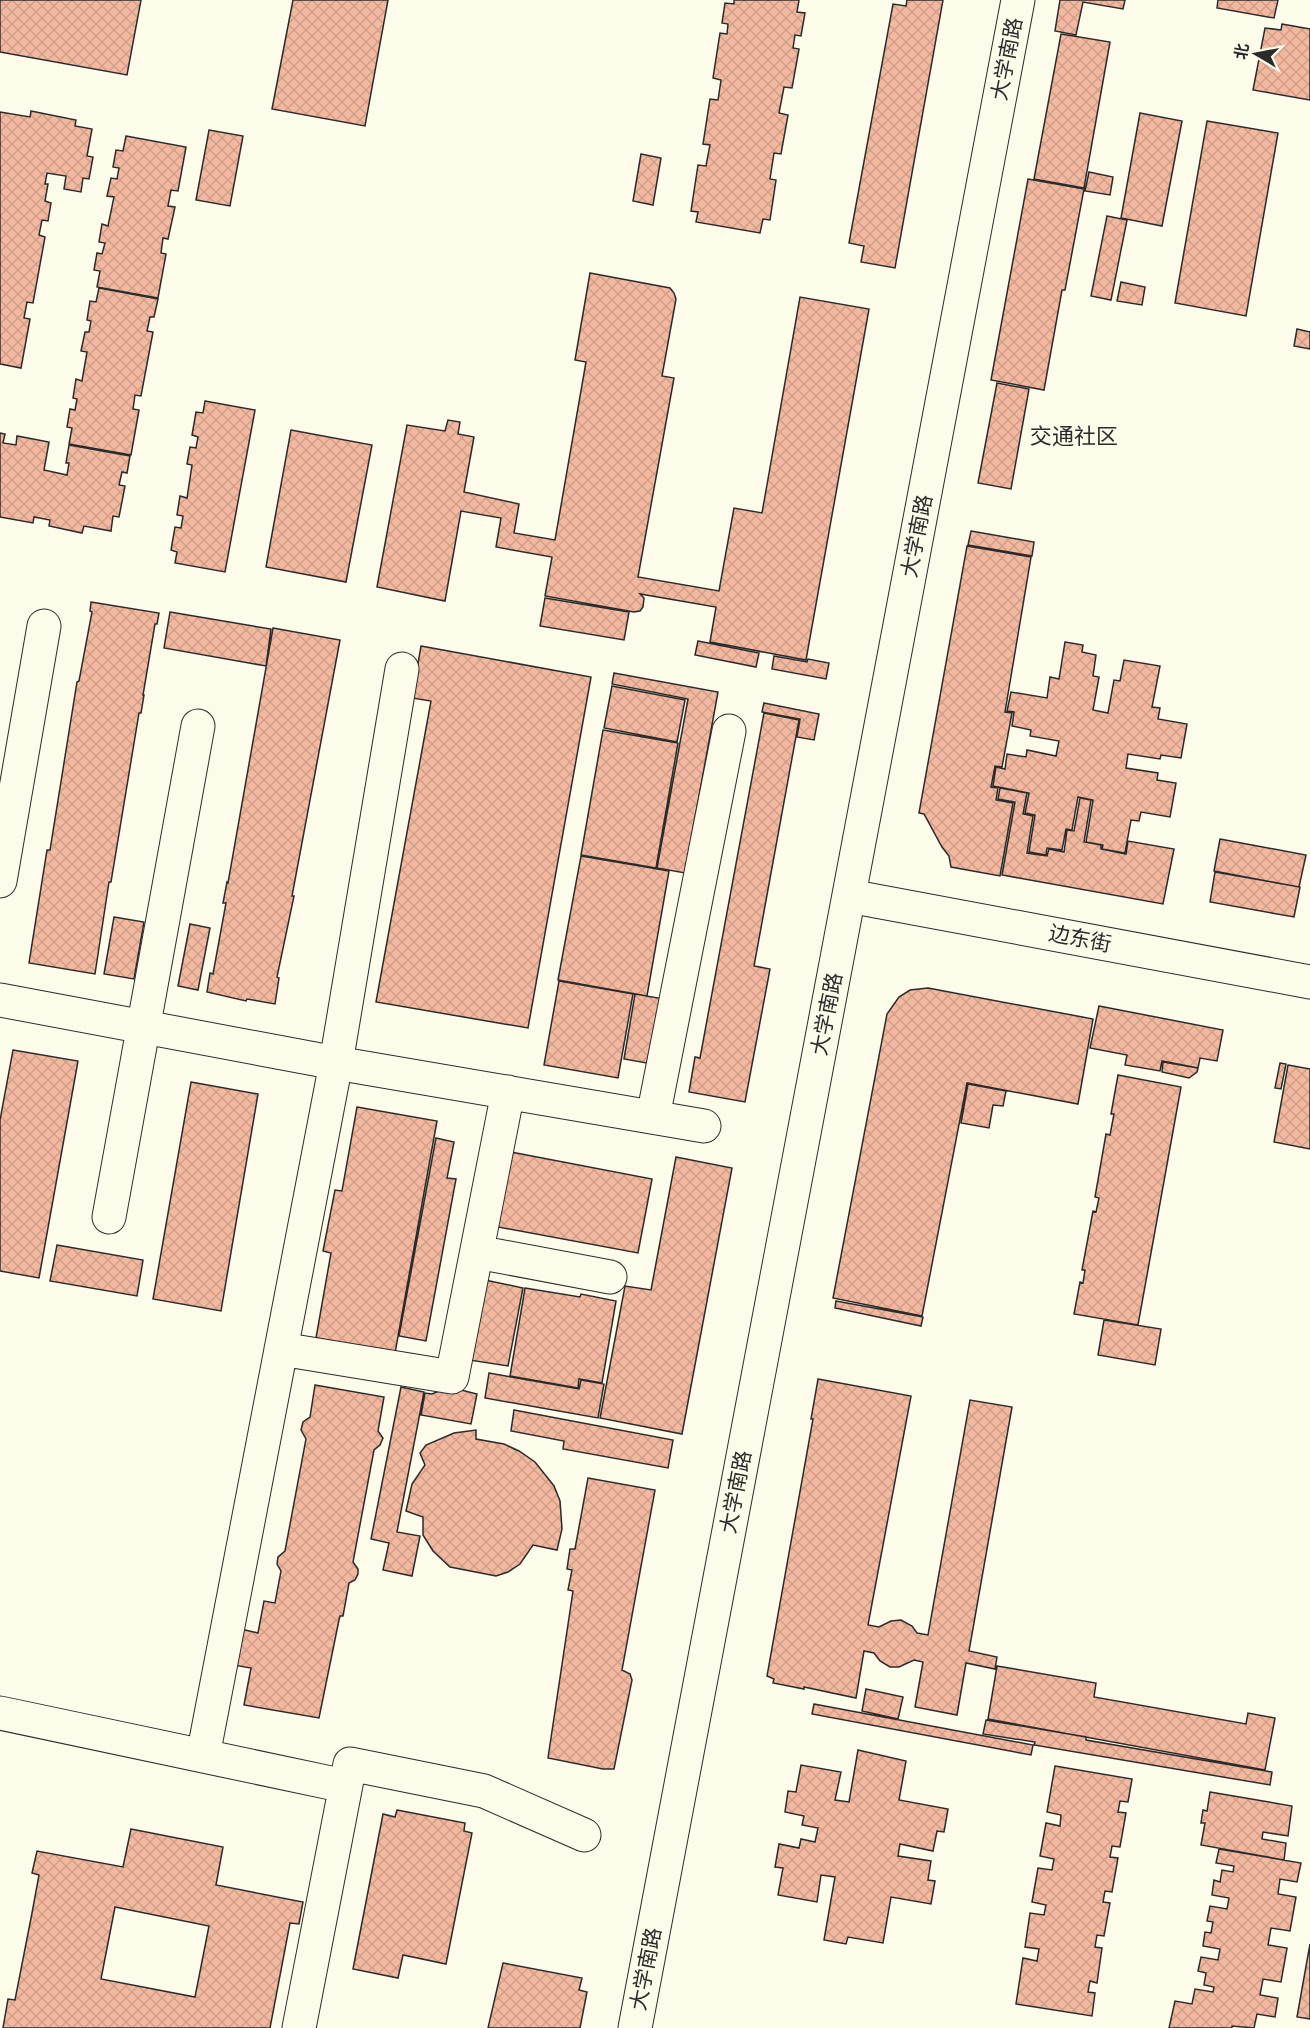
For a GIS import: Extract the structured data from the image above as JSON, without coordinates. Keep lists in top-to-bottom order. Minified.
{"streets":{"street":["大学南路","边东街"]},"crossings":[["大学南路","边东街"]],"districts":["交通社区"],"north":"left"}
